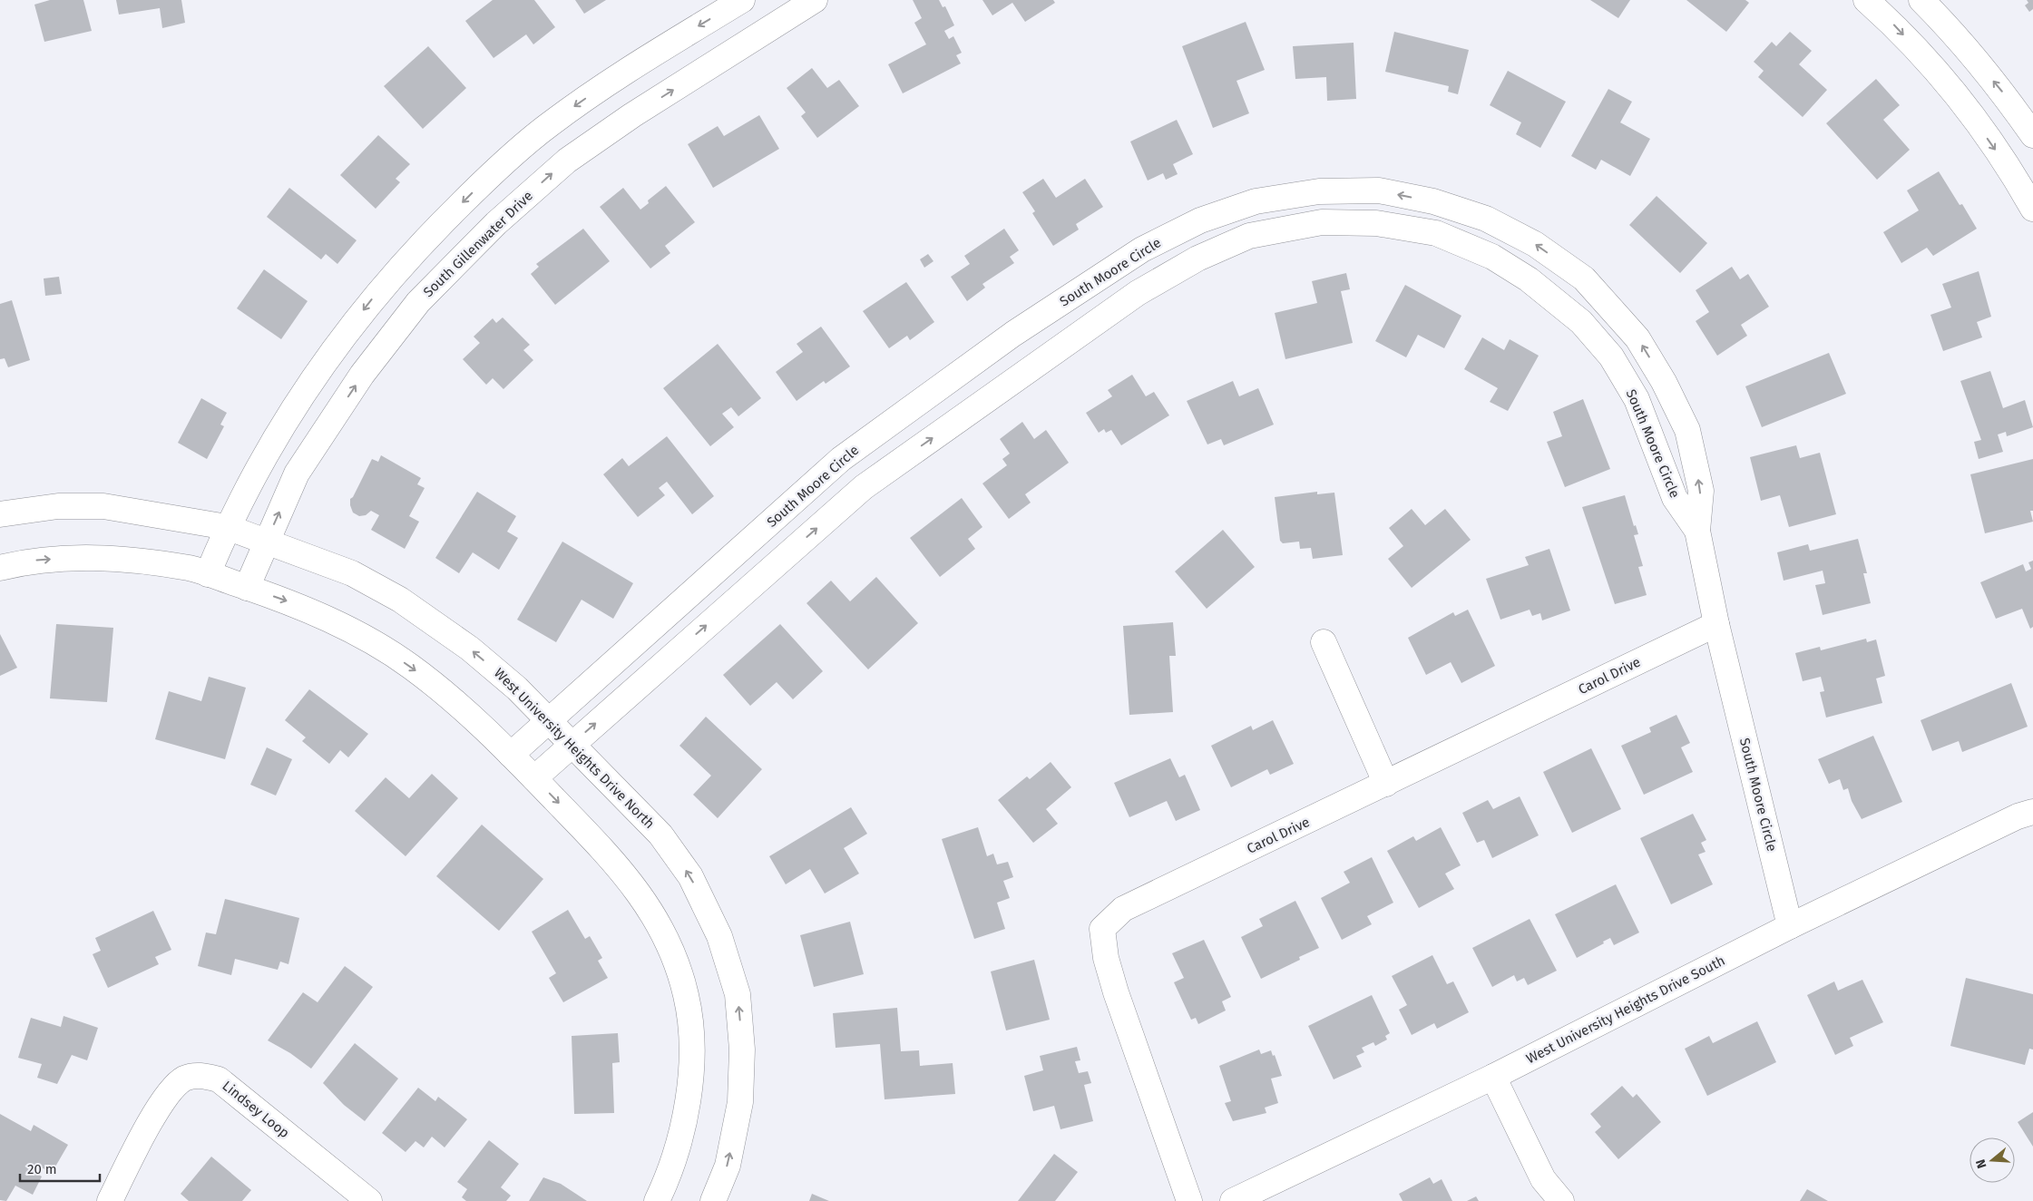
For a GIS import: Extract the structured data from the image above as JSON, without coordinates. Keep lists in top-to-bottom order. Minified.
{"streets":{"street":["South Gillenwater Drive","South Moore Circle","Carol Drive","West University Heights Drive North","West University Heights Drive South","Lindsey Loop"]},"crossings":[["South Gillenwater Drive","West University Heights Drive North"],["South Moore Circle","Carol Drive"],["South Moore Circle","West University Heights Drive North"],["South Moore Circle","West University Heights Drive South"]],"scale_bar":"20 m","north":"left"}
